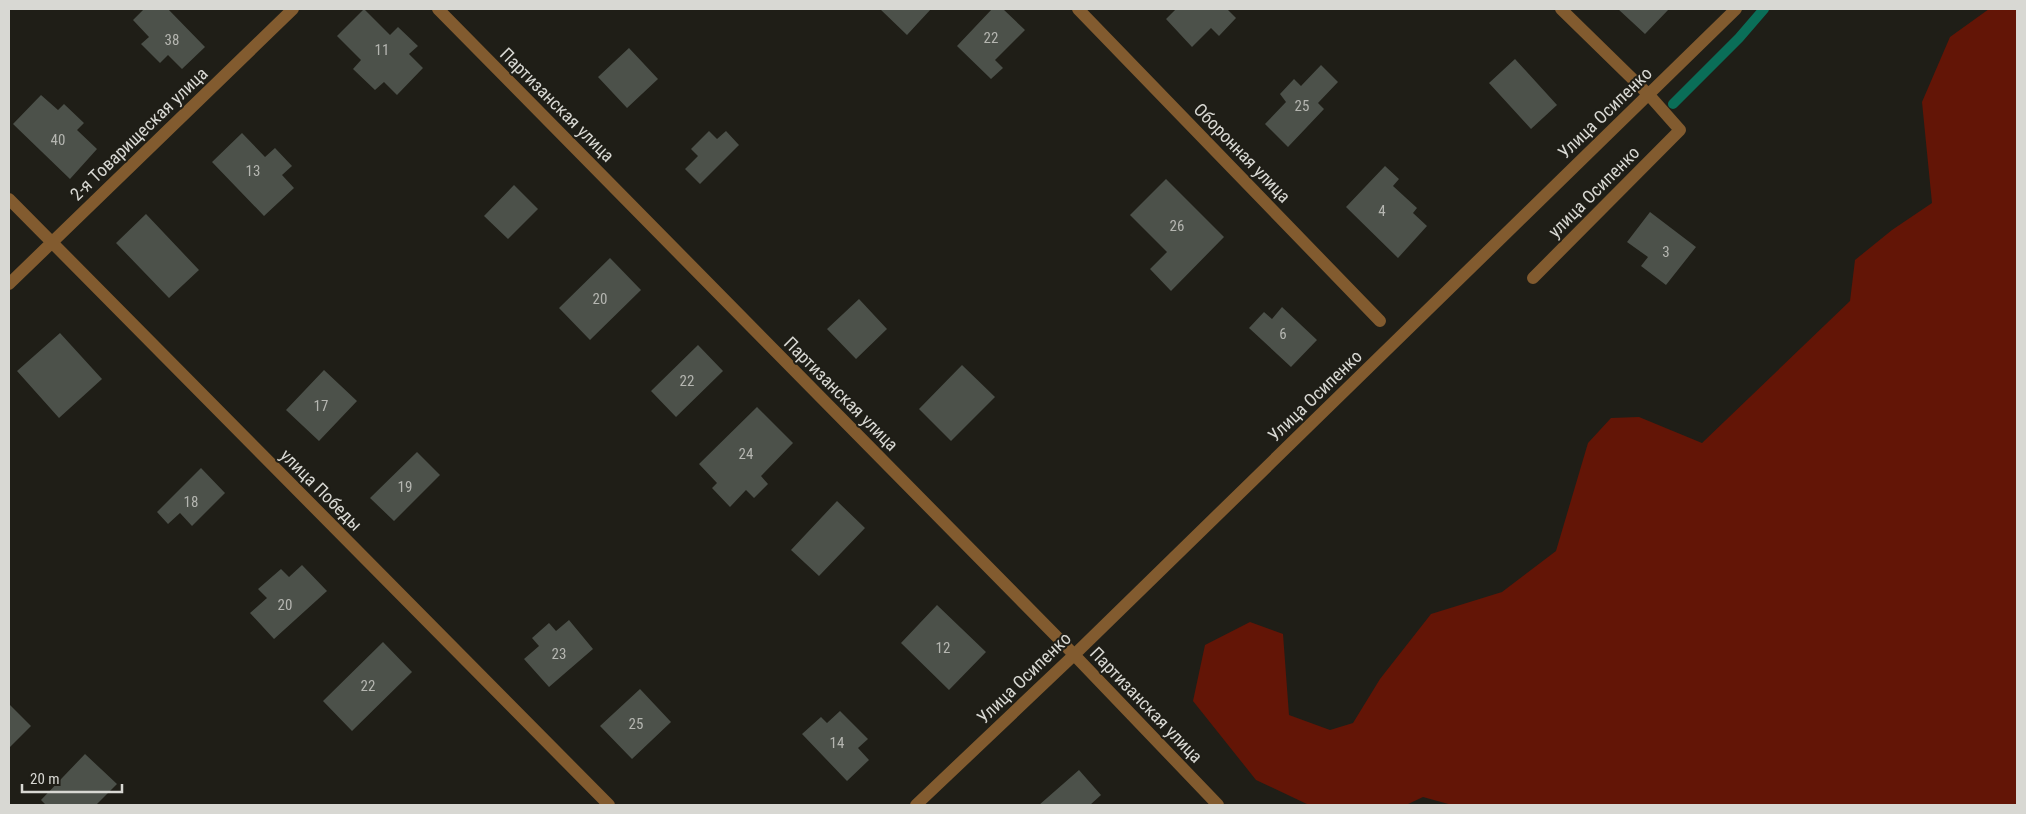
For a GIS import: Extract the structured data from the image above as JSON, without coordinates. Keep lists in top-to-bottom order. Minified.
{"streets":{"street":["Партизанская улица","Улица Осипенко","2-я Товарищеская улица","Оборонная улица","улица Осипенко","улица Победы"]},"crossings":[["Партизанская улица","Улица Осипенко"],["Улица Осипенко","улица Осипенко"],["2-я Товарищеская улица","улица Победы"]],"house_numbers":["22","38","11","25","40","13","4","26","3","20","6","22","17","24","19","18","20","12","23","22","25","14"],"scale_bar":"20 m"}
